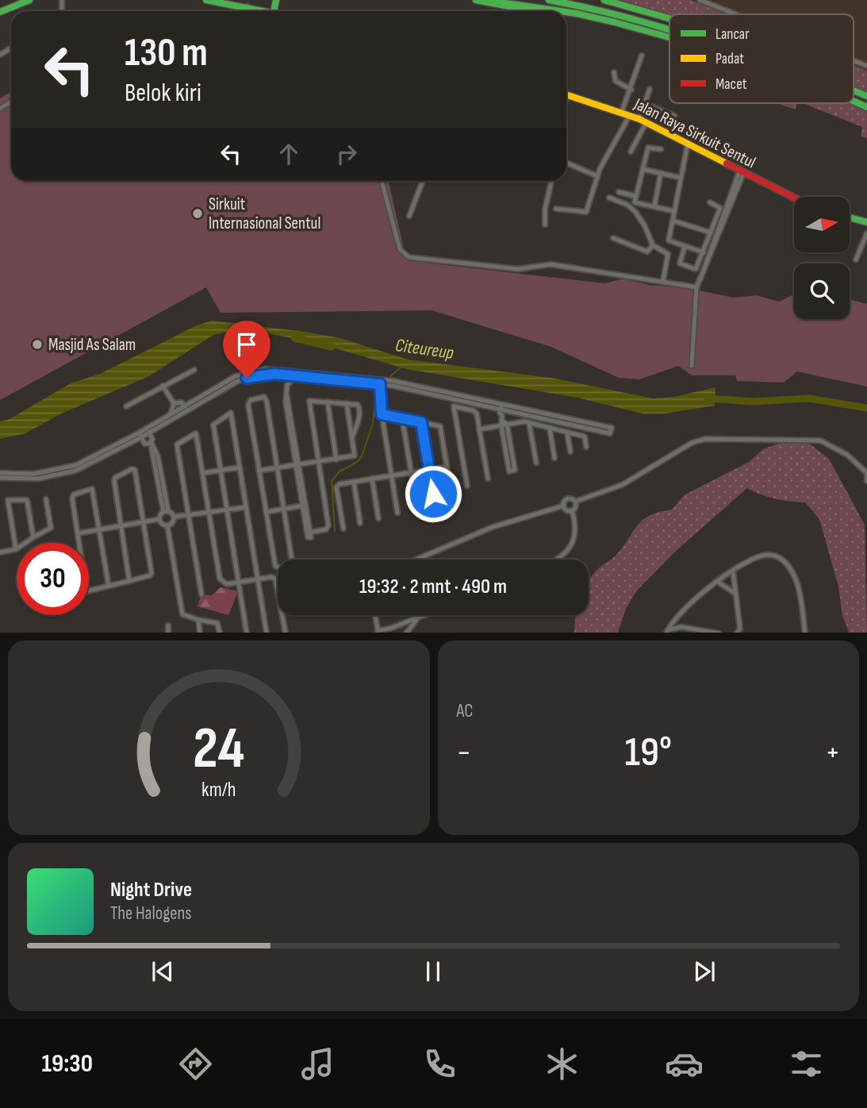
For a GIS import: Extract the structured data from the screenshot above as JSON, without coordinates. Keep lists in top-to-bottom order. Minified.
{"streets":{"main road":["Jalan Raya Sirkuit Sentul"]},"water":["Citeureup"],"places":["Sirkuit Internasional Sentul","Masjid As Salam"],"legend":["Lancar","Padat","Macet"],"north":"right","page":{"turn":["130 m","Belok kiri"],"limit":"30","trip":"19:32 · 2 mnt · 490 m","tile":"AC","heat":["−","19°","+"],"song":["Night Drive","The Halogens"],"tabs":"19:30","gauge":["24","km/h"]}}
